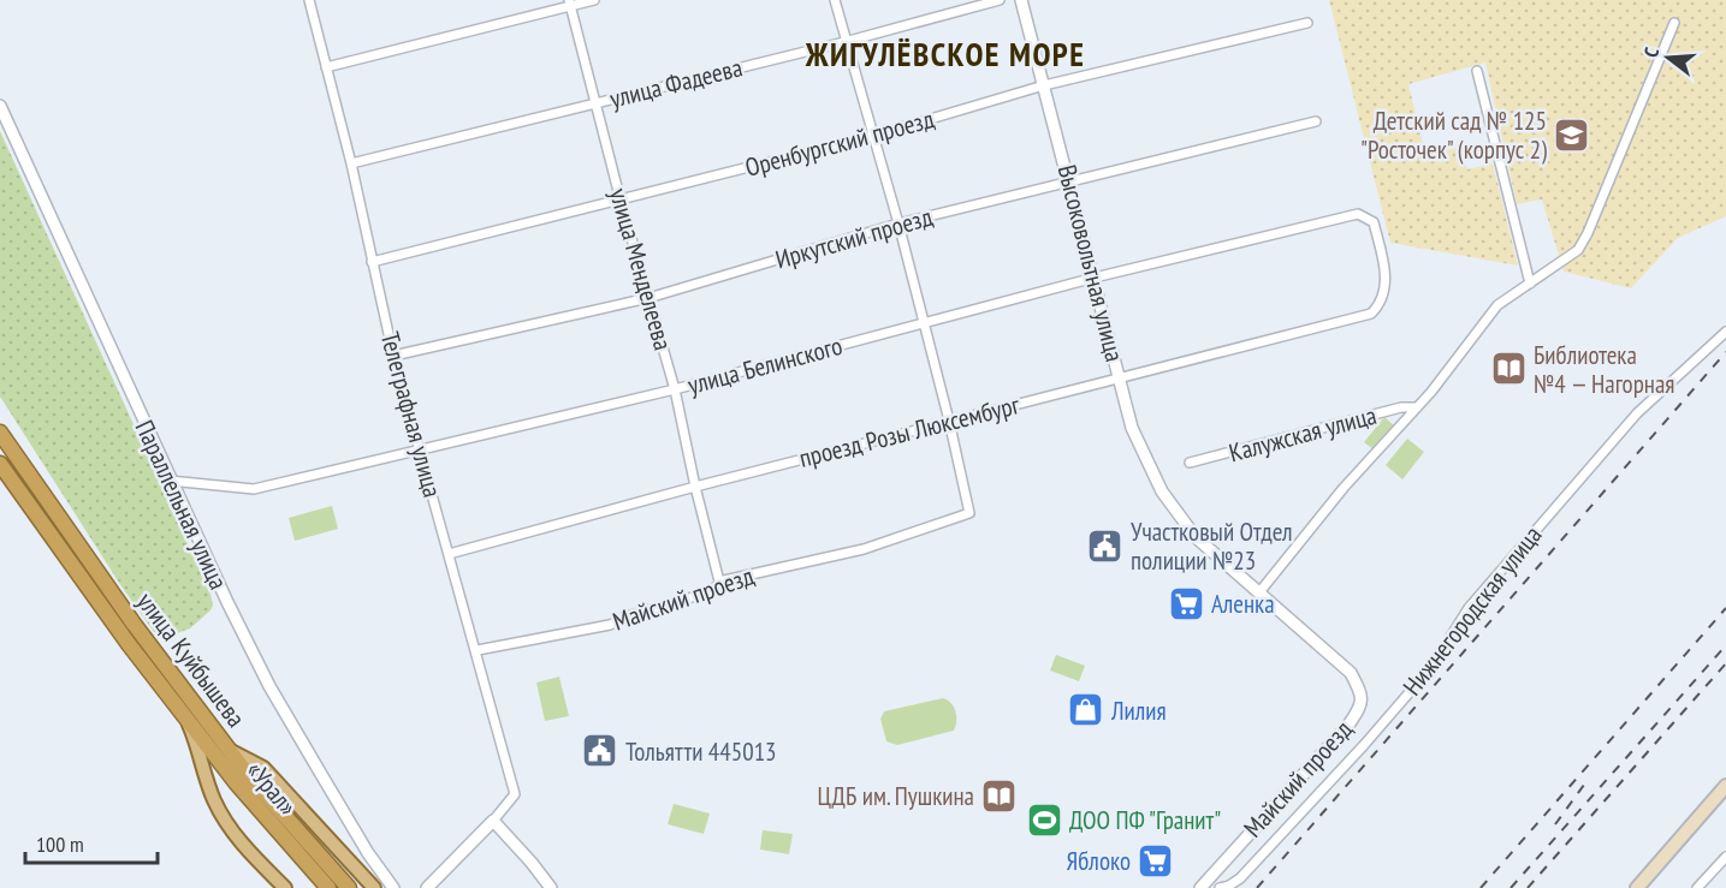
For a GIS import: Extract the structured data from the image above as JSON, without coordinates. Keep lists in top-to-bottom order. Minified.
{"streets":{"highway":["улица Куйбышева","«Урал»"],"street":["улица Фадеева","Оренбургский проезд","Иркутский проезд","Высоковольтная улица","улица Менделеева","улица Белинского","Телеграфная улица","проезд Розы Люксембург","Калужская улица","Параллельная улица","Майский проезд","Нижнегородская улица"]},"crossings":[["улица Фадеева","улица Менделеева"],["улица Фадеева","Телеграфная улица"],["Оренбургский проезд","Высоковольтная улица"],["Оренбургский проезд","улица Менделеева"],["Оренбургский проезд","Телеграфная улица"],["Иркутский проезд","Высоковольтная улица"],["Иркутский проезд","улица Менделеева"],["Иркутский проезд","Телеграфная улица"],["Высоковольтная улица","улица Белинского"],["Высоковольтная улица","проезд Розы Люксембург"],["Высоковольтная улица","Майский проезд"],["улица Менделеева","улица Белинского"],["улица Менделеева","проезд Розы Люксембург"],["улица Менделеева","Майский проезд"],["улица Белинского","Телеграфная улица"],["улица Белинского","проезд Розы Люксембург"],["улица Белинского","Параллельная улица"],["Телеграфная улица","проезд Розы Люксембург"],["Телеграфная улица","Майский проезд"],["проезд Розы Люксембург","Майский проезд"],["улица Куйбышева","«Урал»"]],"districts":["ЖИГУЛЁВСКОЕ МОРЕ"],"places":{"school or university":["Детский сад № 125 \"Росточек\" (корпус 2)"],"library":["Библиотека №4 — Нагорная","ЦДБ им. Пушкина"],"public building":["Участковый Отдел полиции №23","Тольятти 445013"],"supermarket":["Аленка","Яблоко"],"shop":["Лилия"],"sports":["ДОО ПФ \"Гранит\""]},"scale_bar":"100 m","north":"left"}
